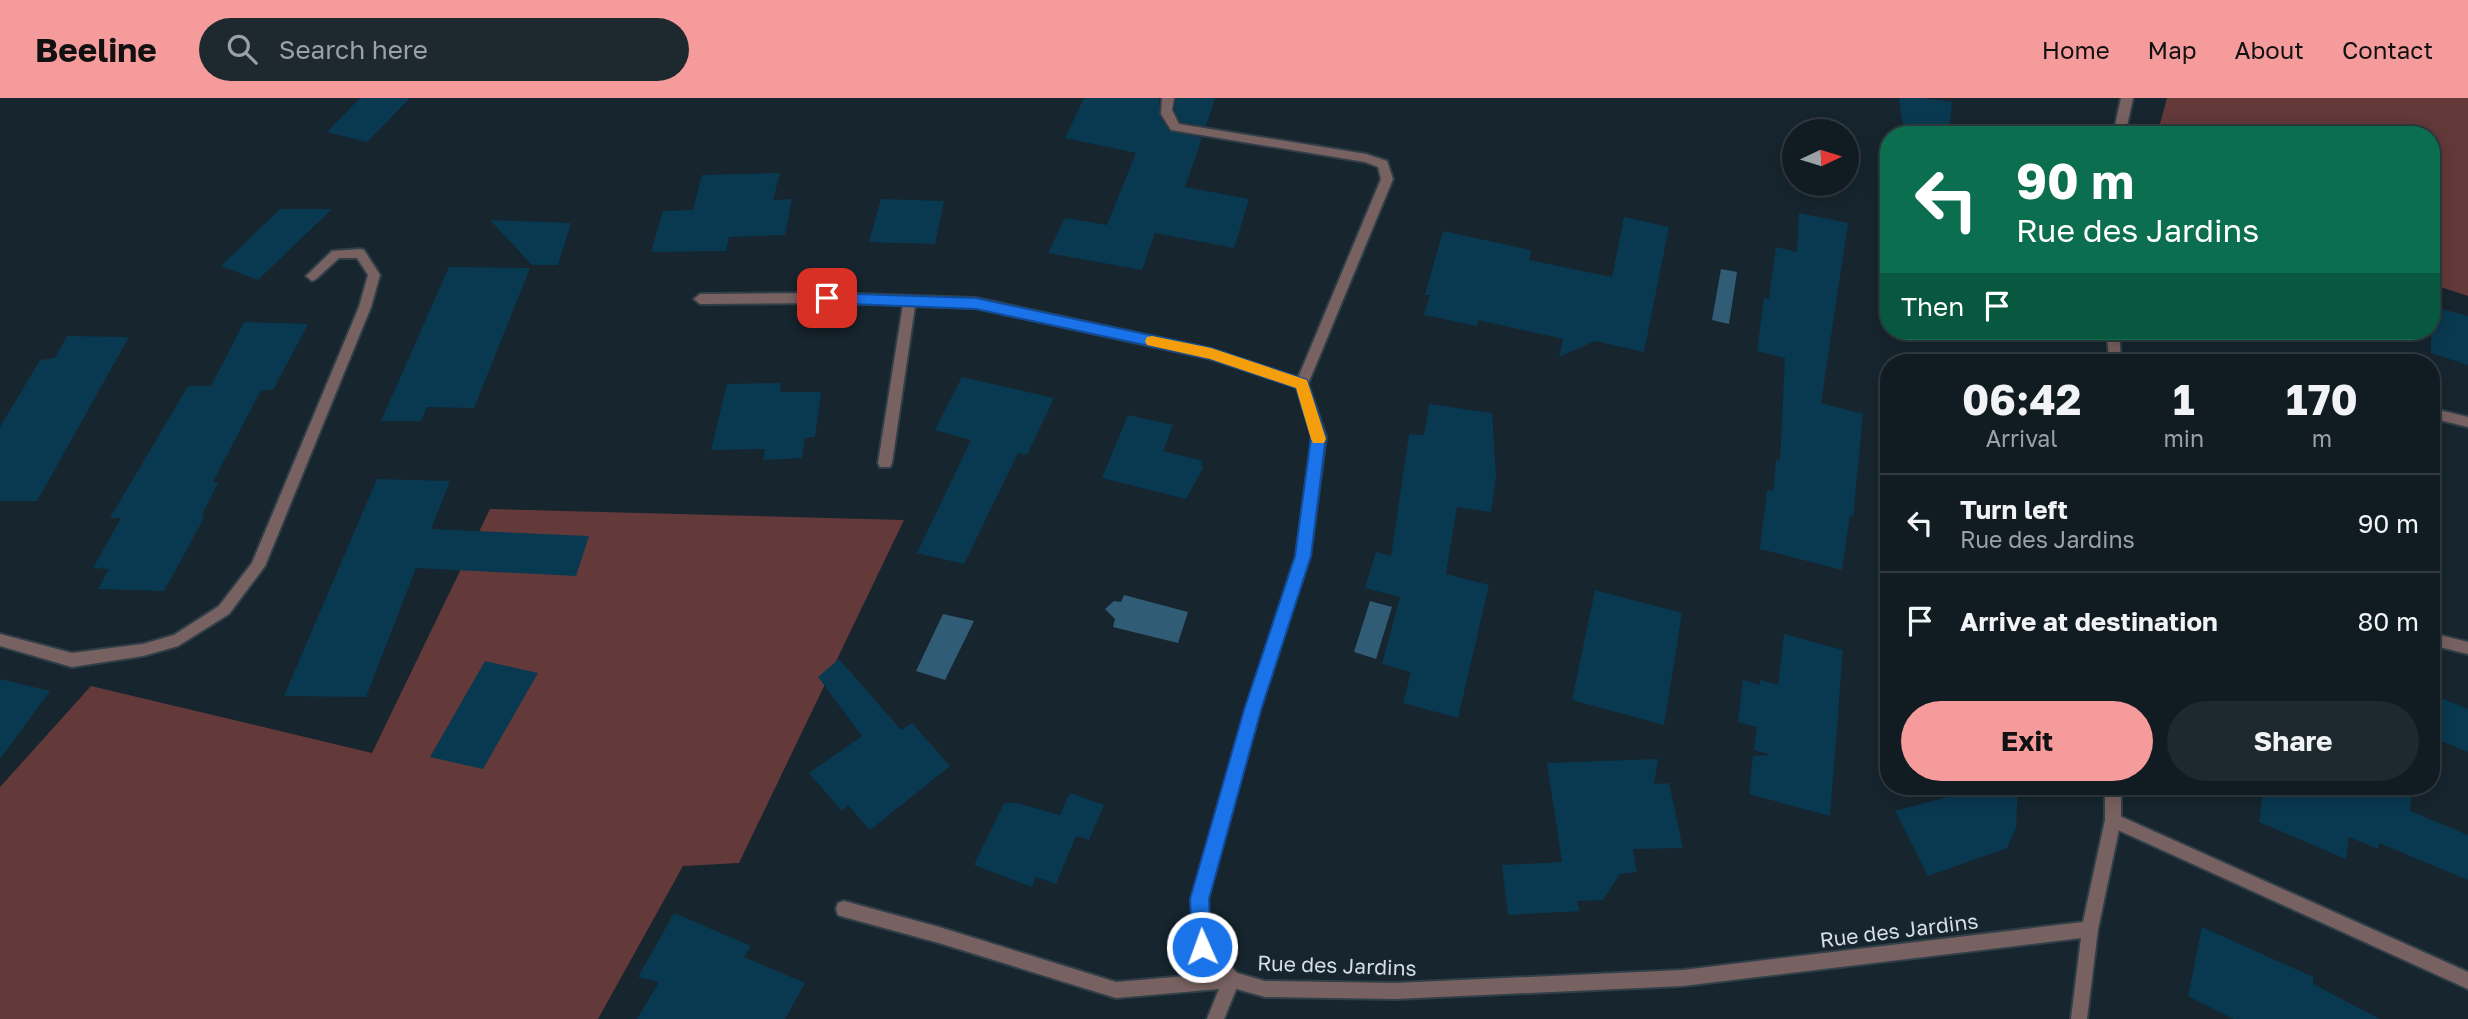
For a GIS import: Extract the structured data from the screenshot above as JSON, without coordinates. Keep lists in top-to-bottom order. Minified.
{"streets":{"street":["Rue des Jardins"]},"north":"right","page":{"header":"Beeline","search":"Search here","nav":["Home","Map","About","Contact"],"turn":["90 m","Rue des Jardins"],"then":"Then","eta":["06:42","Arrival","1","min","170","m"],"list":[{"name":"Turn left","note":"Rue des Jardins","value":"90 m"},{"name":"Arrive at destination","value":"80 m"}],"buttons":["Exit","Share"]}}
